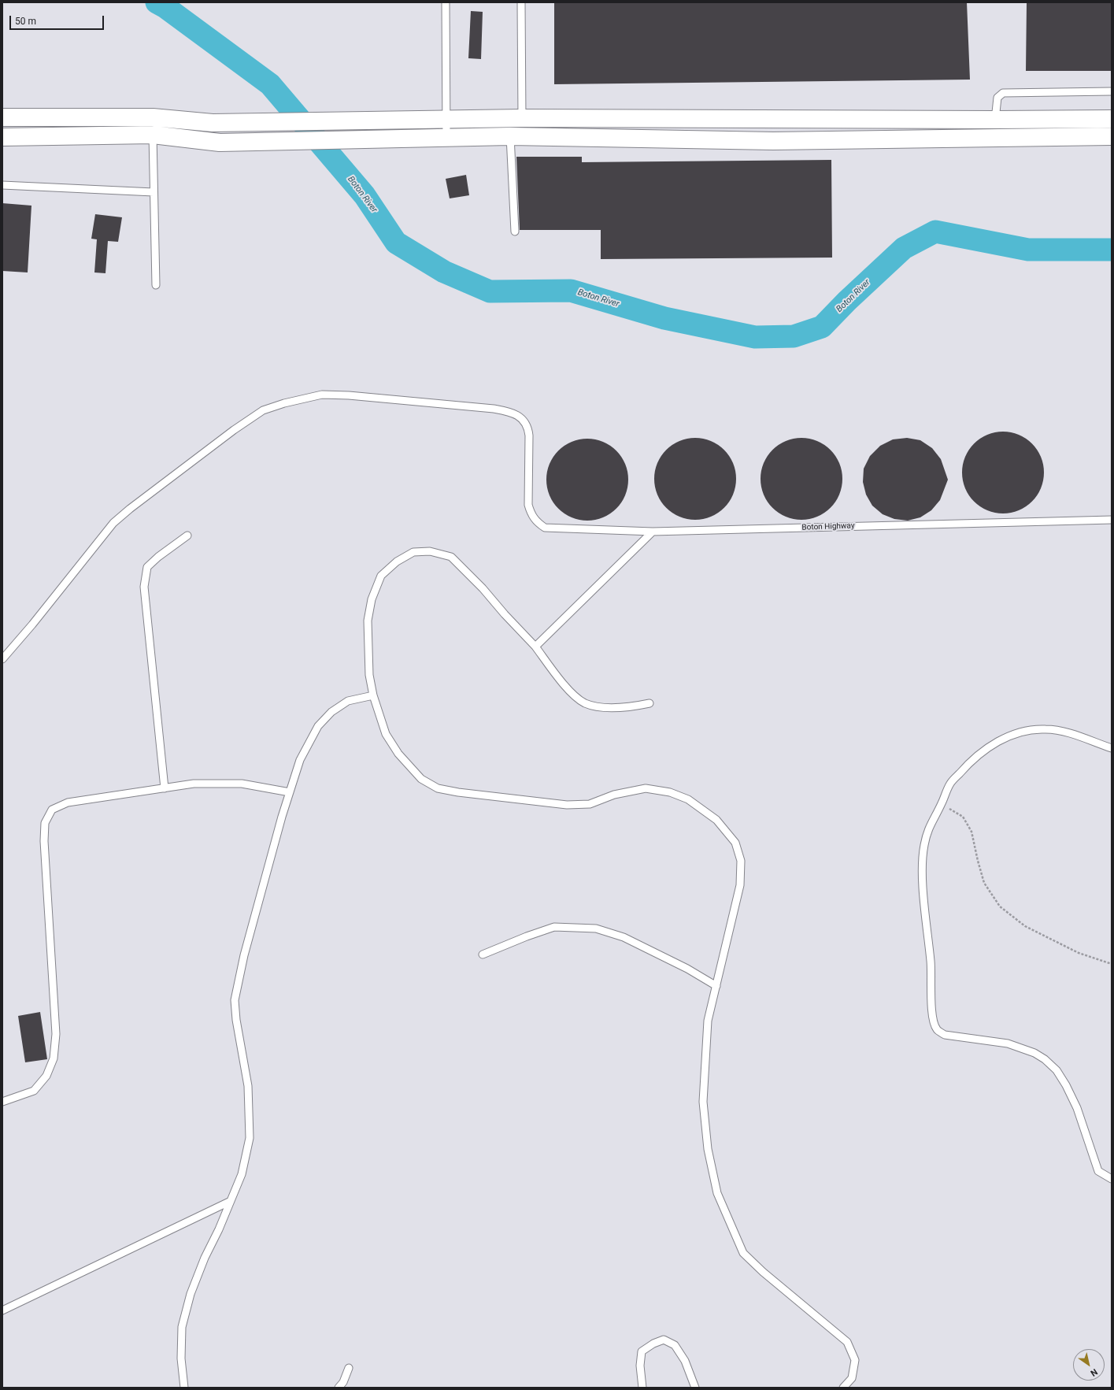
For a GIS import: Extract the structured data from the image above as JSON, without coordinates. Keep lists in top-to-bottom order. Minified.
{"streets":{"lane":["Boton Highway"]},"water":["Boton River"],"scale_bar":"50 m","north":"bottom right"}
